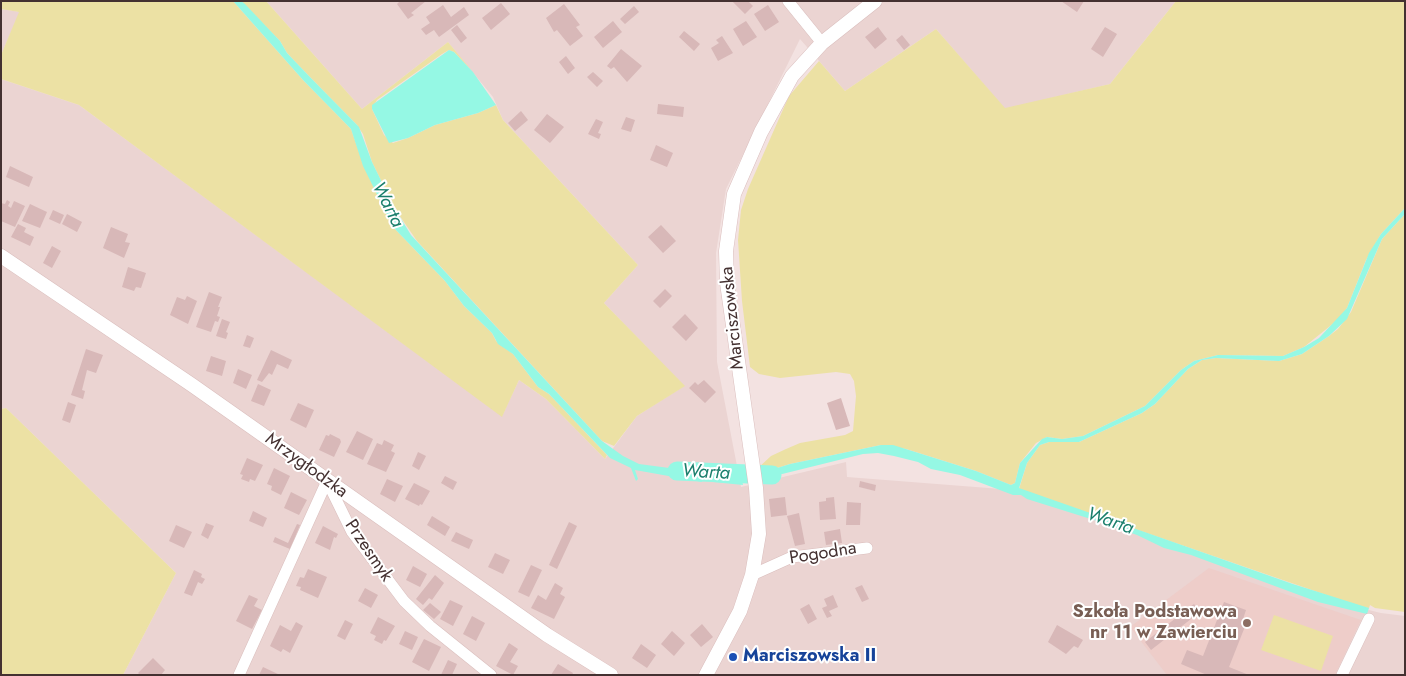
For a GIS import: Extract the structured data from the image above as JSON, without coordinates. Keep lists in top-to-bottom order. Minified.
{"streets":{"street":["Marciszowska","Mrzygłodzka","Przesmyk","Pogodna"]},"crossings":[["Marciszowska","Pogodna"],["Mrzygłodzka","Przesmyk"]],"water":["Warta"],"places":["Szkoła Podstawowa nr 11 w Zawierciu","Marciszowska II"]}
